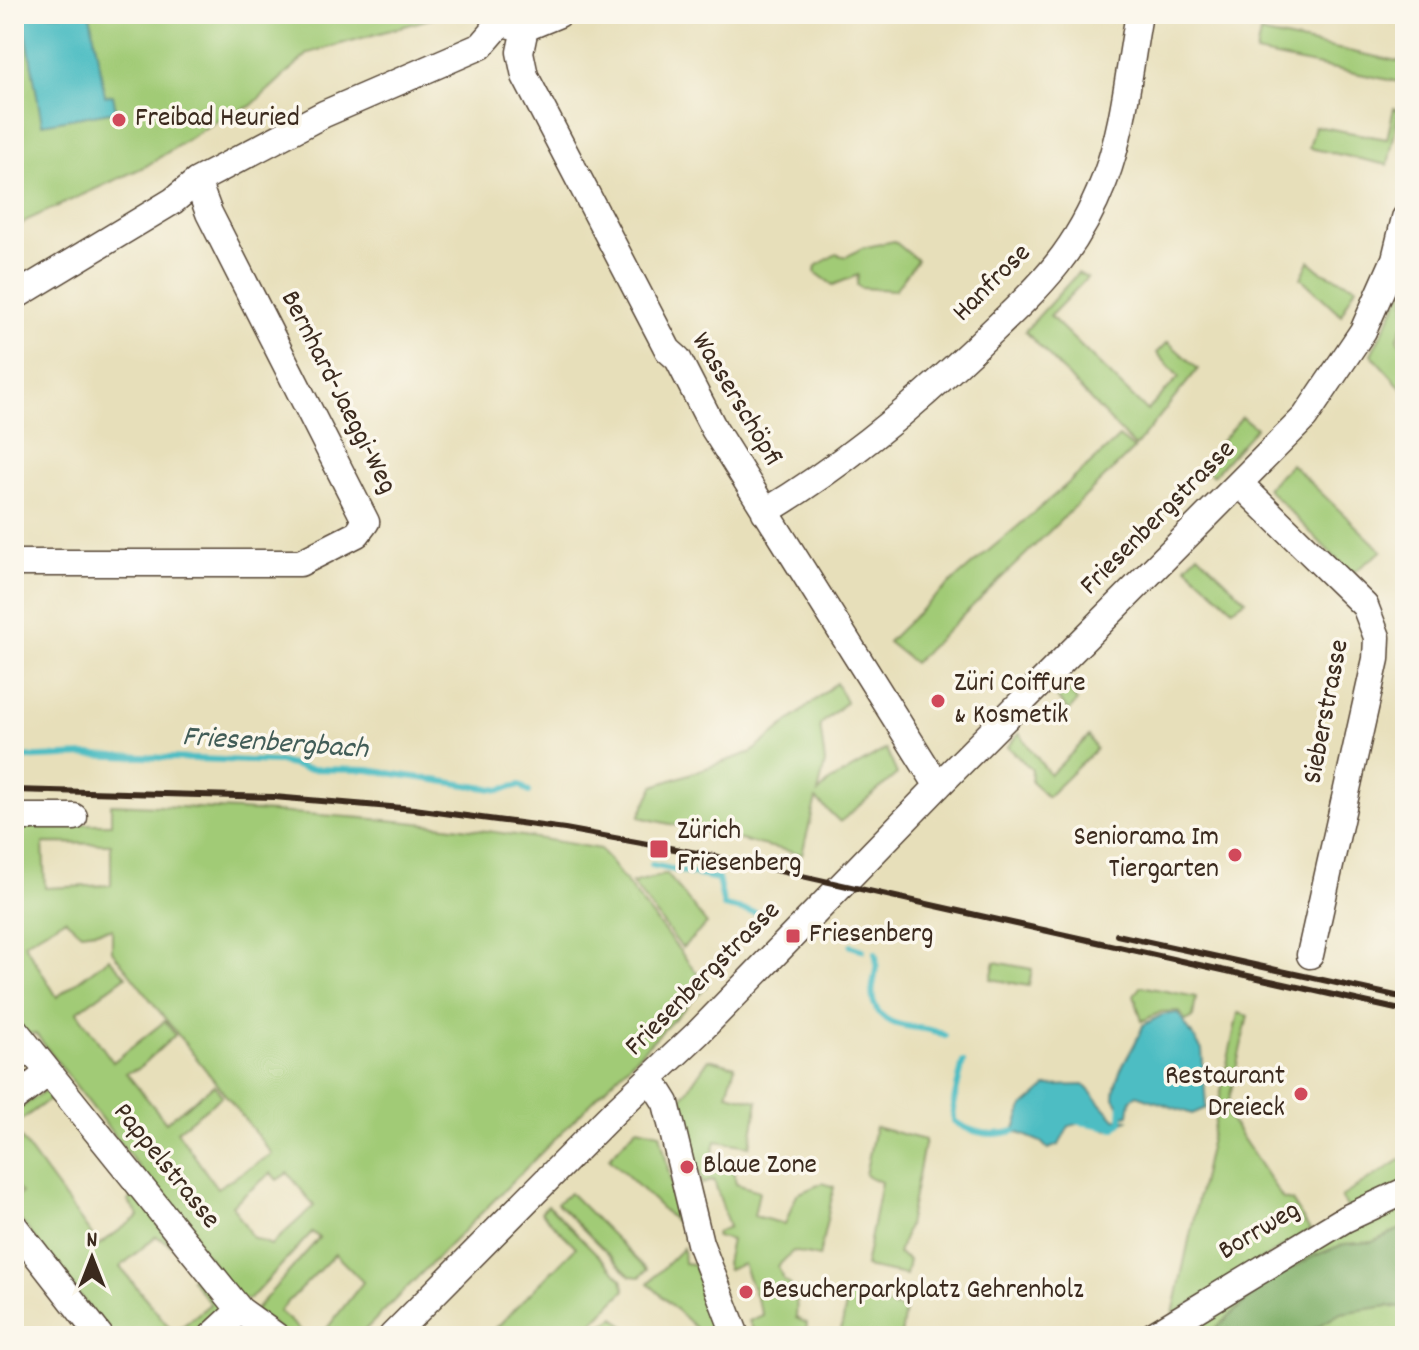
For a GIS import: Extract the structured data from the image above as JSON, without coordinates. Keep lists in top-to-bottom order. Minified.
{"streets":{"street":["Hanfrose","Bernhard-Jaeggi-Weg","Wasserschöpfi","Friesenbergstrasse","Sieberstrasse","Pappelstrasse","Borrweg"]},"crossings":[["Hanfrose","Wasserschöpfi"],["Wasserschöpfi","Friesenbergstrasse"],["Friesenbergstrasse","Sieberstrasse"]],"water":["Friesenbergbach"],"places":{"other":["Freibad Heuried","Züri Coiffure & Kosmetik","Seniorama Im Tiergarten","Restaurant Dreieck","Blaue Zone","Besucherparkplatz Gehrenholz"],"transit":["Zürich Friesenberg","Friesenberg"]},"north":"top"}
